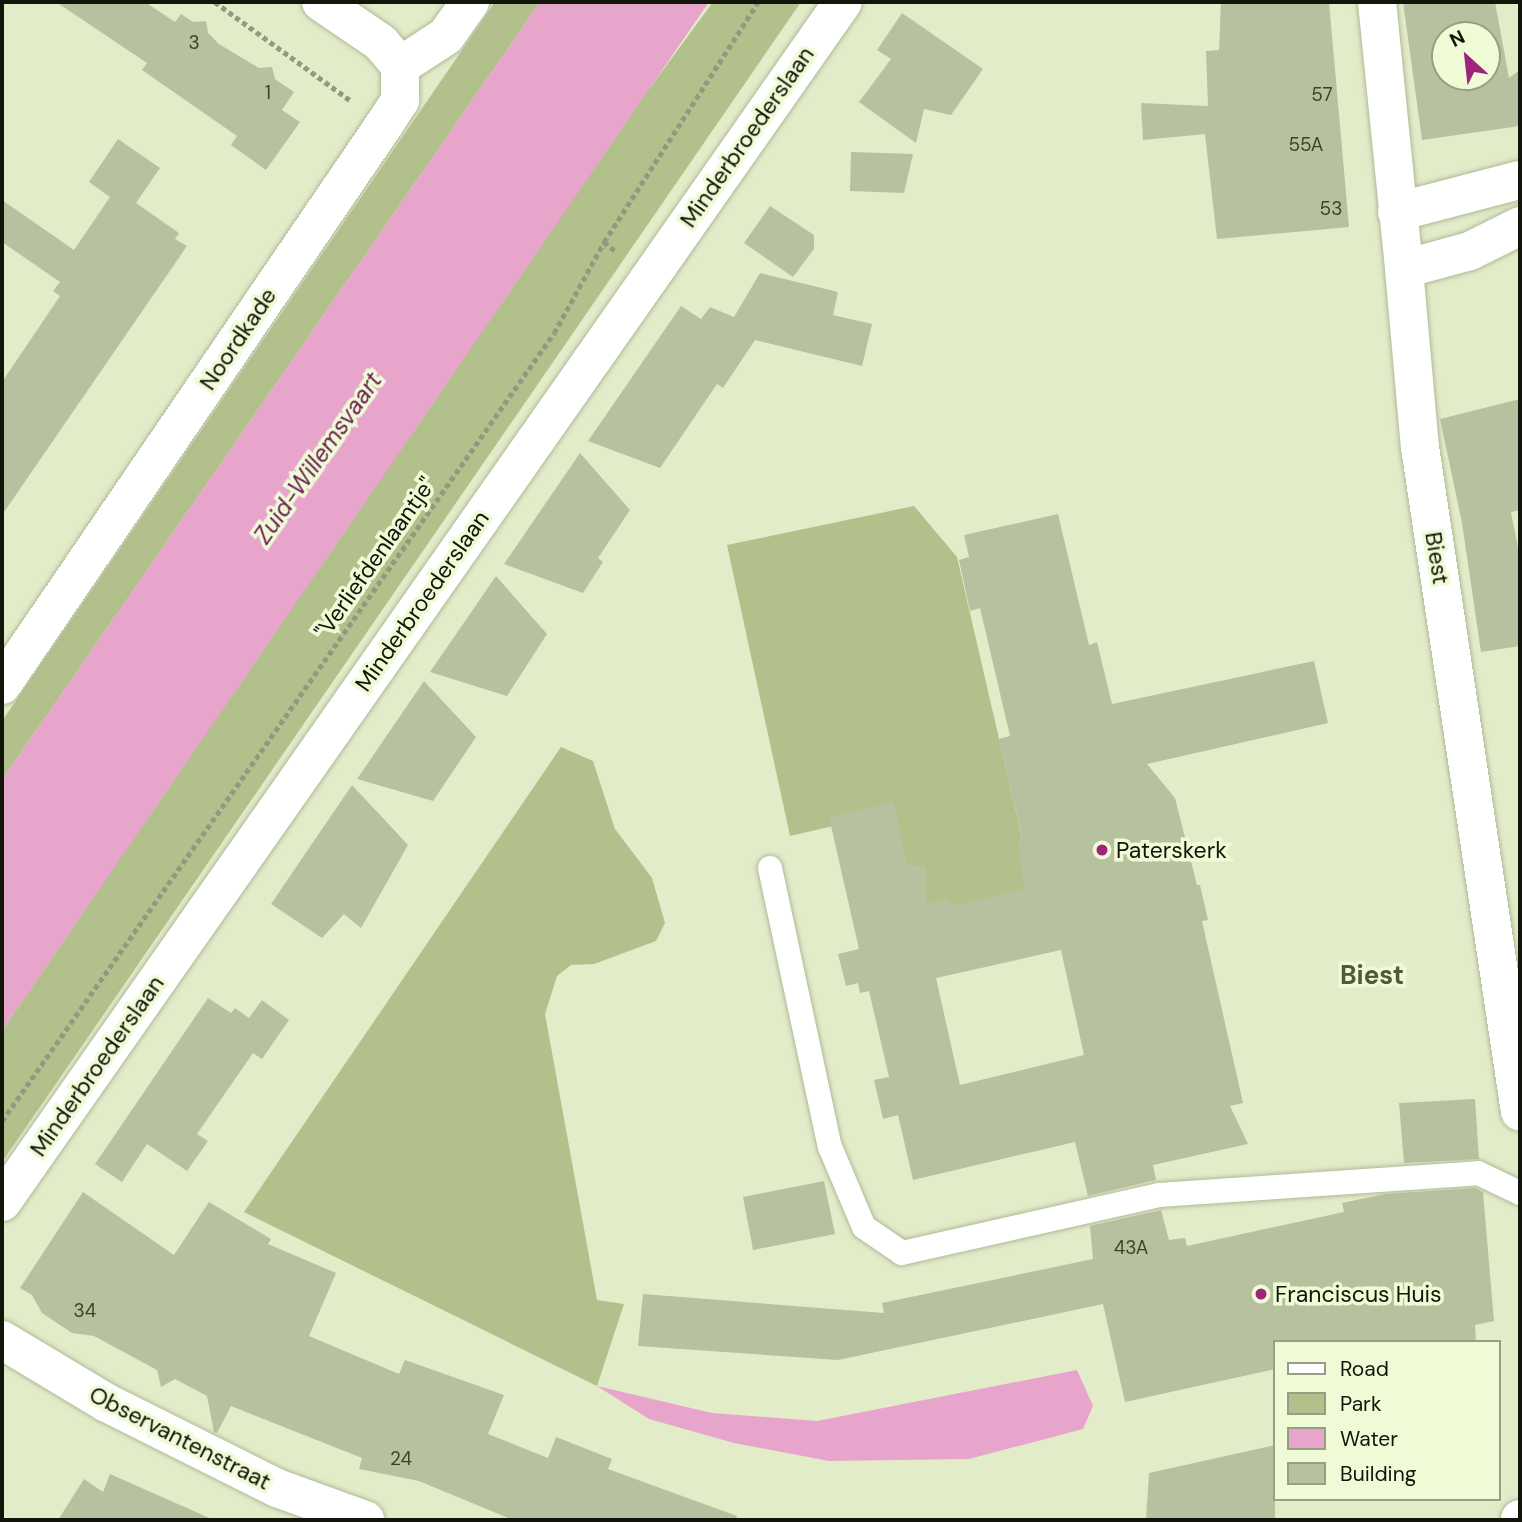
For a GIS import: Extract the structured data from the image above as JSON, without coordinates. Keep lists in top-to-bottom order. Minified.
{"streets":{"street":["Minderbroederslaan","Noordkade","Biest","Observantenstraat"],"path":["\"Verliefdenlaantje\""]},"districts":["Biest"],"water":["Zuid-Willemsvaart"],"places":["Paterskerk","Franciscus Huis"],"house_numbers":["3","1","57","55A","53","43A","34","24"],"legend":["Road","Park","Water","Building"],"north":"top left"}
